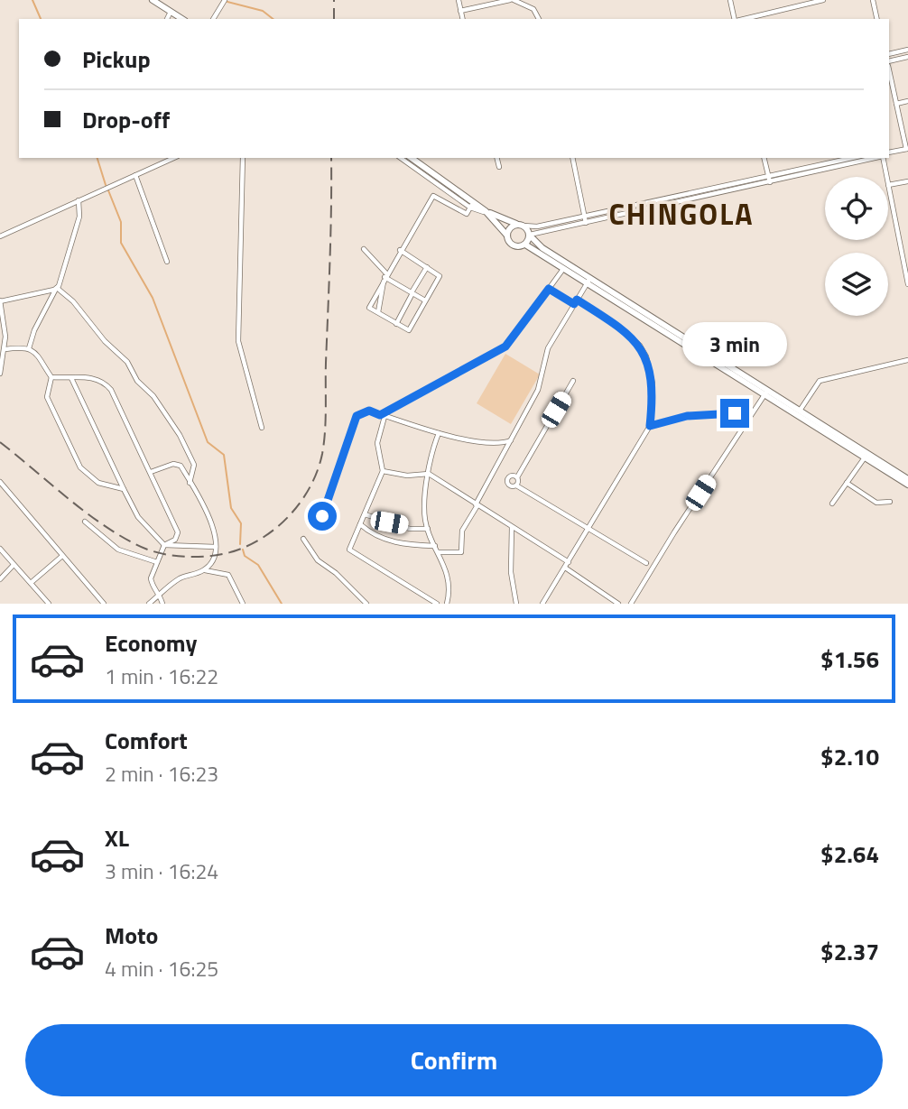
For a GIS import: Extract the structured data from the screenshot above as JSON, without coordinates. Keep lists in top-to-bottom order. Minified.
{"districts":["CHINGOLA"],"page":{"banner":["Pickup","Drop-off"],"bubble":"3 min","list":[{"name":"Economy","note":"1 min · 16:22","value":"$1.56"},{"name":"Comfort","note":"2 min · 16:23","value":"$2.10"},{"name":"XL","note":"3 min · 16:24","value":"$2.64"},{"name":"Moto","note":"4 min · 16:25","value":"$2.37"}],"buttons":"Confirm"}}
